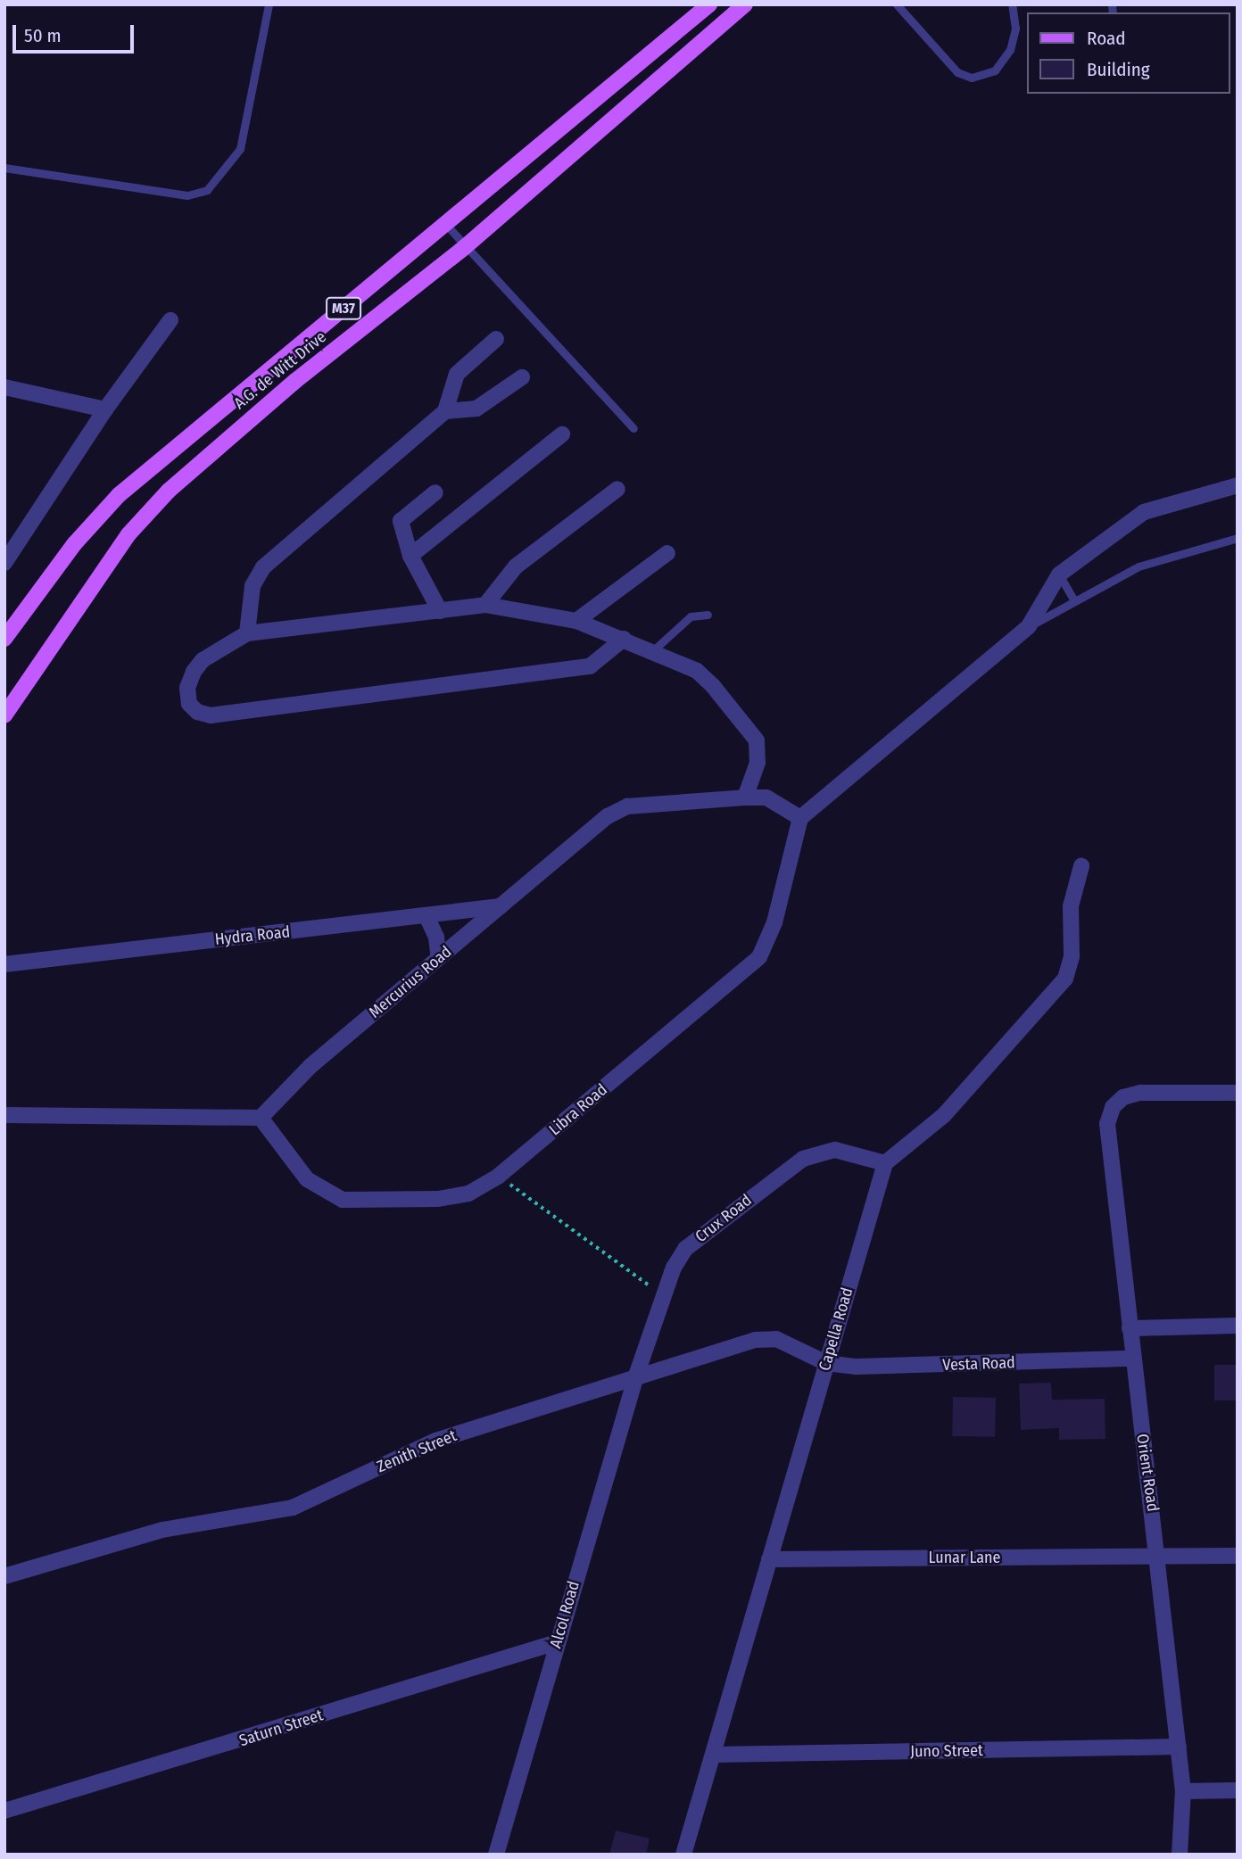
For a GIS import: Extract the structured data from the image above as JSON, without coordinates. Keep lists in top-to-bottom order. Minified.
{"streets":{"main road":["M37","A.G. de Witt Drive"],"street":["Hydra Road","Mercurius Road","Libra Road","Crux Road","Capella Road","Vesta Road","Zenith Street","Orient Road","Lunar Lane","Alcol Road","Saturn Street","Juno Street"]},"crossings":[["Hydra Road","Mercurius Road"],["Mercurius Road","Libra Road"],["Crux Road","Capella Road"],["Crux Road","Zenith Street"],["Crux Road","Alcol Road"],["Capella Road","Vesta Road"],["Capella Road","Zenith Street"],["Capella Road","Lunar Lane"],["Capella Road","Juno Street"],["Vesta Road","Zenith Street"],["Vesta Road","Orient Road"],["Zenith Street","Alcol Road"],["Orient Road","Lunar Lane"],["Orient Road","Juno Street"],["Alcol Road","Saturn Street"]],"legend":["Road","Building"],"scale_bar":"50 m"}
